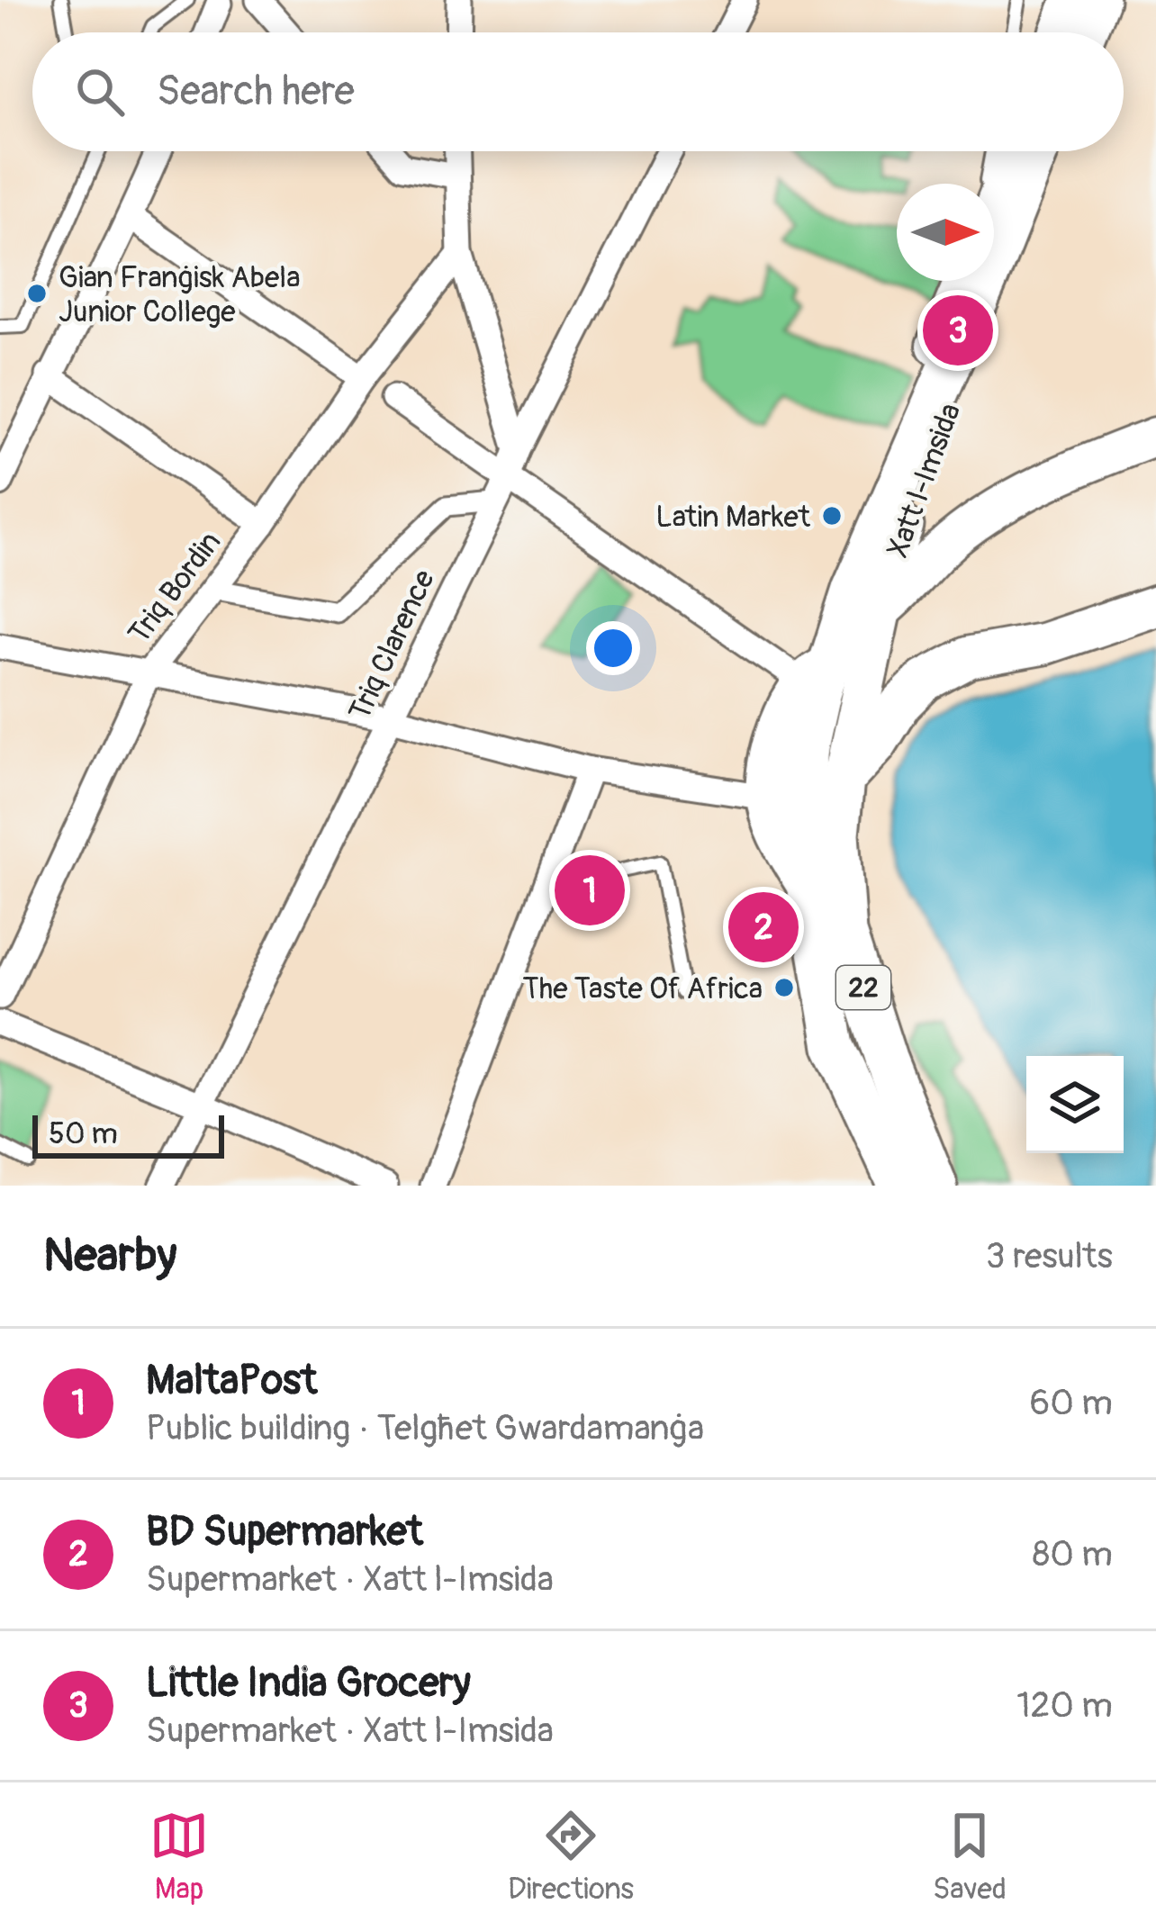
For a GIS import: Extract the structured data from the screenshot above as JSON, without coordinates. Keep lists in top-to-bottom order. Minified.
{"streets":{"highway":["Xatt l-Imsida","22"],"street":["Triq Bordin","Triq Clarence"]},"places":["Gian Franġisk Abela Junior College","Latin Market","The Taste Of Africa"],"scale_bar":"50 m","north":"right","page":{"search":"Search here","pins":["3","1","2"],"scale":"50 m","heading":["Nearby","3 results"],"list":[{"mark":"1","name":"MaltaPost","note":"Public building · Telgħet Gwardamanġa","value":"60 m"},{"mark":"2","name":"BD Supermarket","note":"Supermarket · Xatt l-Imsida","value":"80 m"},{"mark":"3","name":"Little India Grocery","note":"Supermarket · Xatt l-Imsida","value":"120 m"}],"nav":["Map","Directions","Saved"]}}
